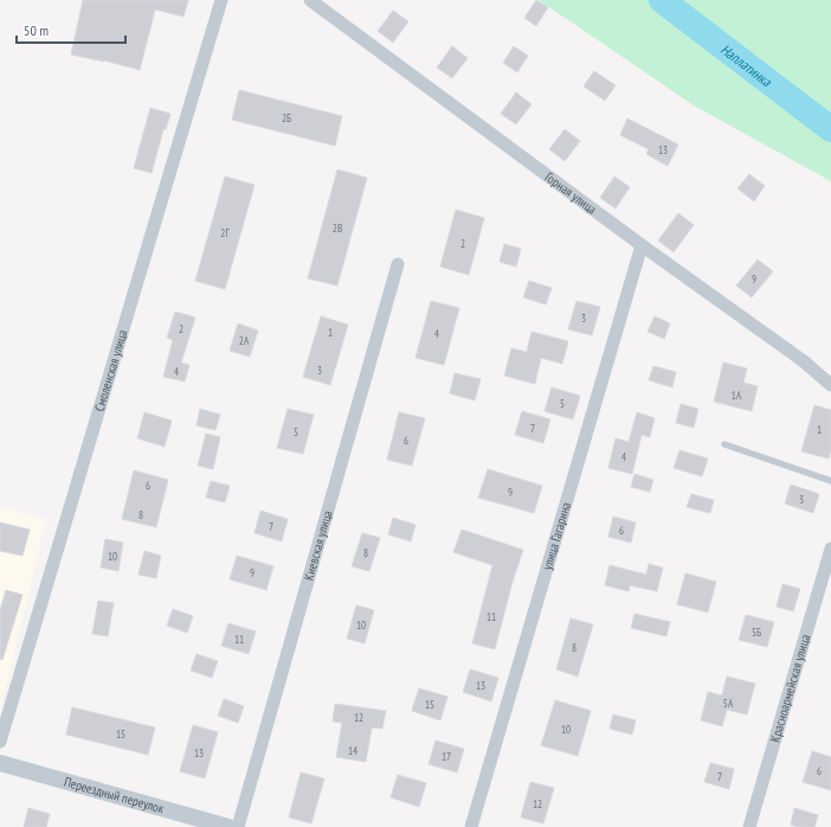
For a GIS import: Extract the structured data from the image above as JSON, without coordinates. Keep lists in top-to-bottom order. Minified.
{"streets":{"street":["Горная улица","Смоленская улица","улица Гагарина","Киевская улица","Красноармейская улица","Переездный переулок"]},"crossings":[["Горная улица","улица Гагарина"]],"water":["Наплатинка"],"house_numbers":["2Б","13","2В","2Г","2","9","3","2","1","4","2А","3","4","1A","5","7","1","5","6","4","6","9","3","8","7","6","8","10","9","11","10","5Б","11","8","13","5А","15","12","10","15","14","13","17","6","7","12"],"scale_bar":"50 m"}
